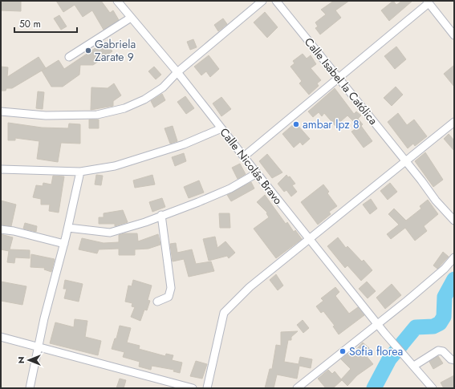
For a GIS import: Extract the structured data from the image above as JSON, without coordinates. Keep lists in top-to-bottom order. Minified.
{"streets":{"street":["Calle Isabel la Católica","Calle Nicolás Bravo"]},"places":["Gabriela Zarate 9","ambar lpz 8","Sofia florea"],"scale_bar":"50 m","north":"left"}
